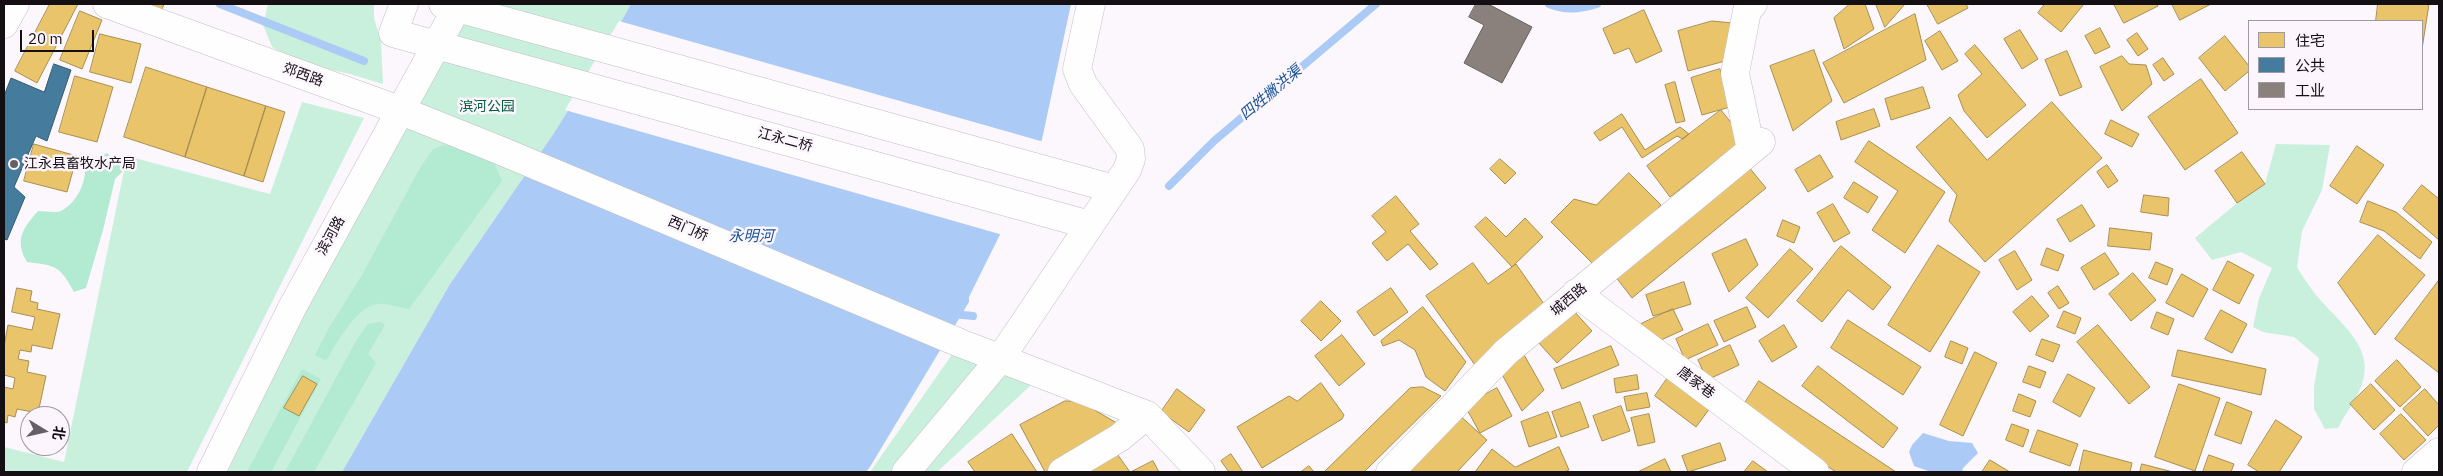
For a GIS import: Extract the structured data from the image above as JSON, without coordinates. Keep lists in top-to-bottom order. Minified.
{"streets":{"street":["郊西路","江永二桥","西门桥","滨河路","城西路","唐家巷"]},"crossings":[["郊西路","西门桥"],["郊西路","滨河路"],["江永二桥","滨河路"],["城西路","唐家巷"]],"water":["四姓撇洪渠","永明河"],"parks":["滨河公园"],"places":["江永县畜牧水产局"],"legend":["住宅","公共","工业"],"scale_bar":"20 m","north":"right"}
